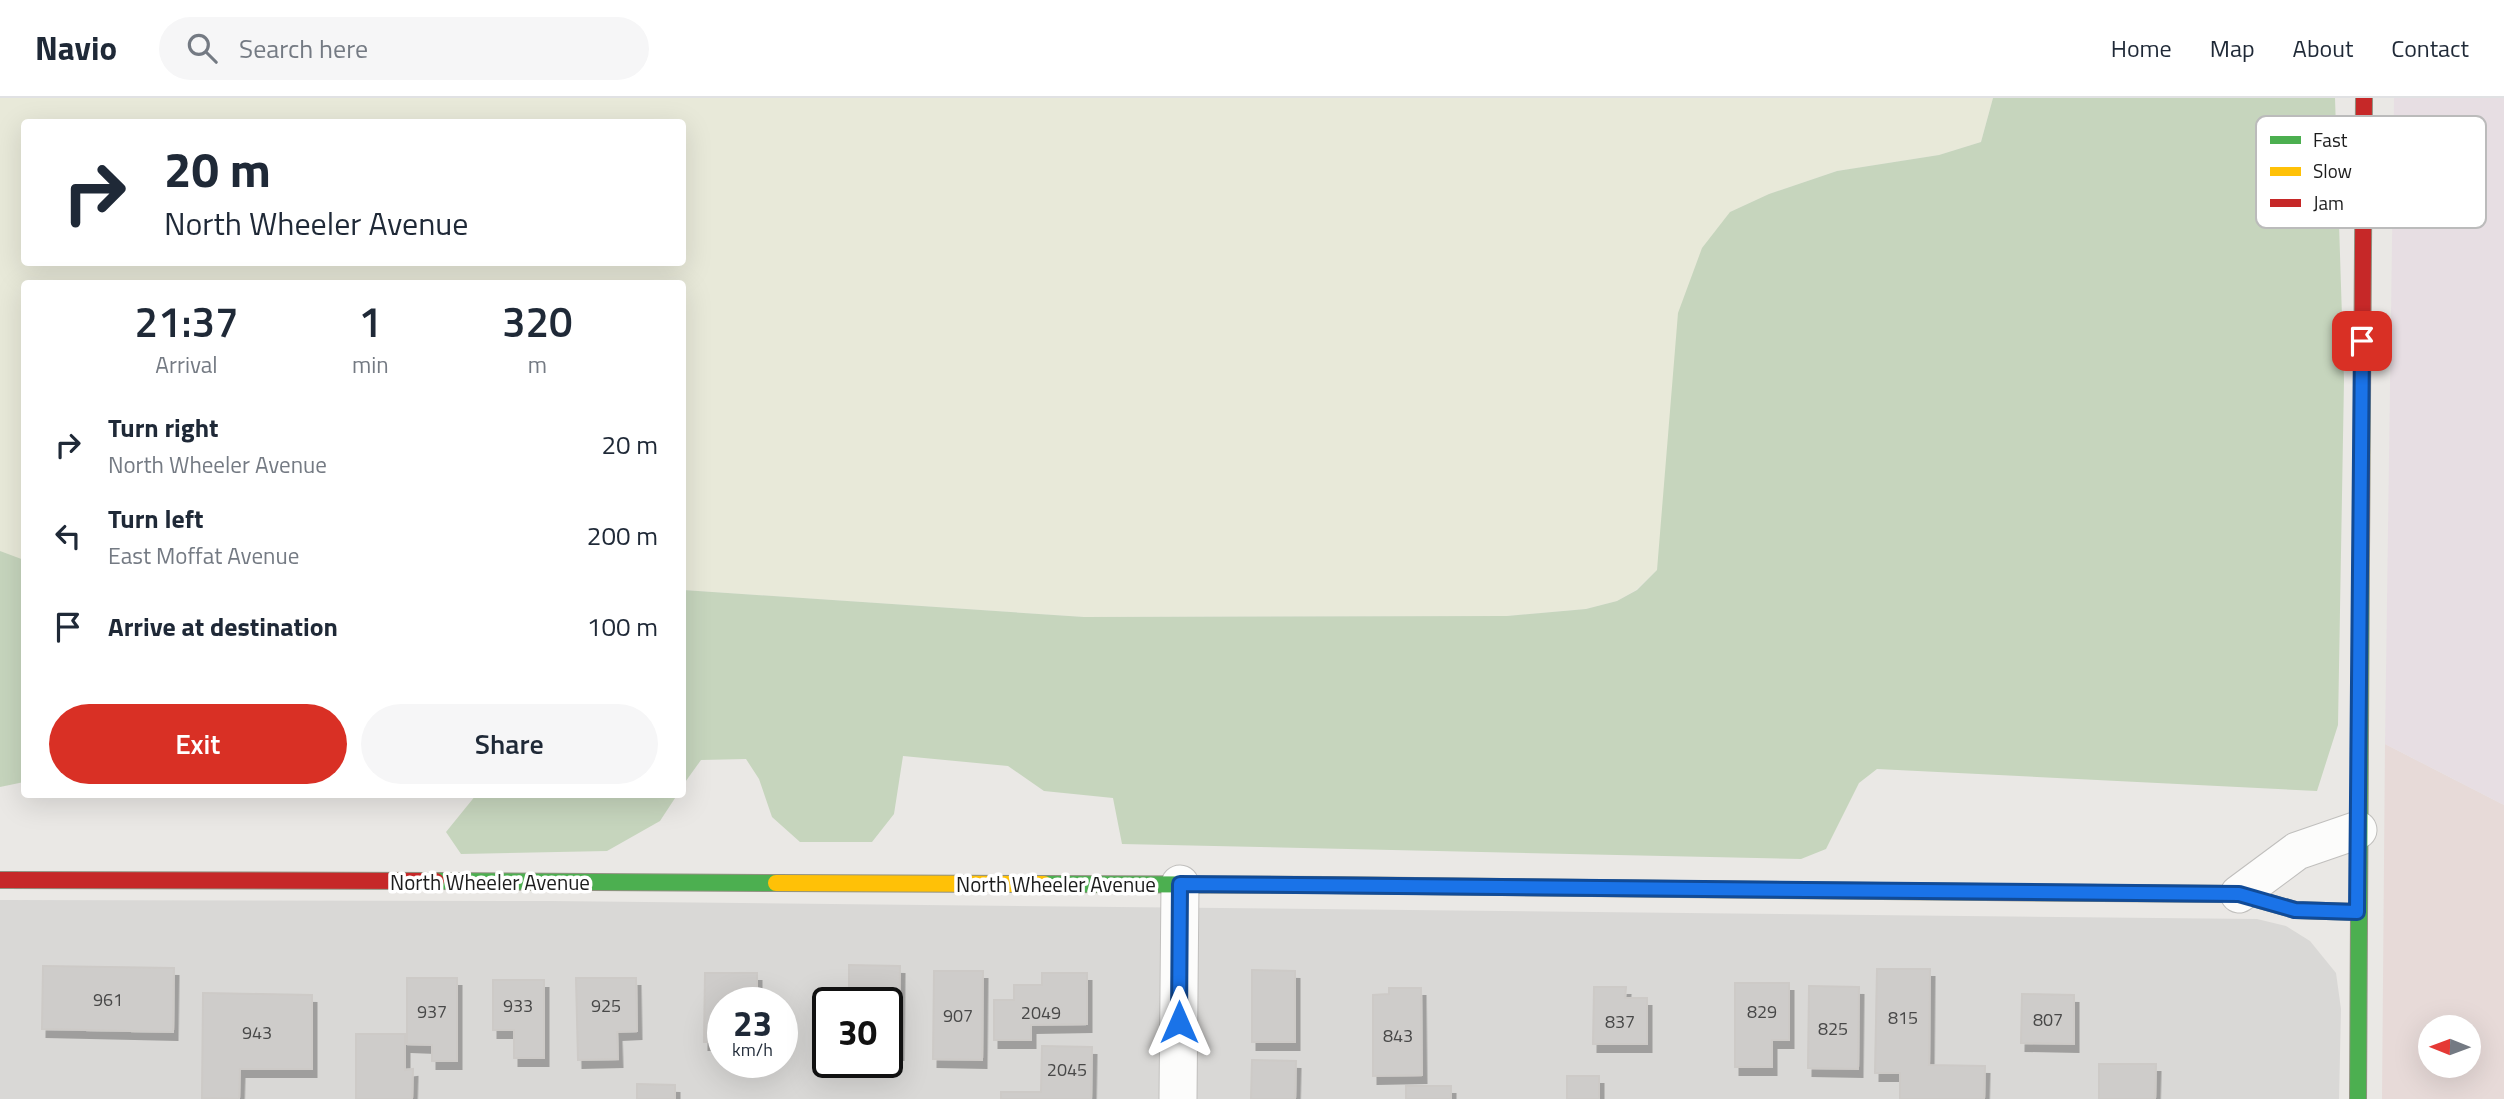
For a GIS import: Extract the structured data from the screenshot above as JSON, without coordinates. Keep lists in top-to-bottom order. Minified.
{"streets":{"street":["North Wheeler Avenue"]},"house_numbers":["961","933","925","937","829","2049","907","815","807","837","825","943","843","2045"],"legend":["Fast","Slow","Jam"],"north":"left","page":{"header":"Navio","search":"Search here","nav":["Home","Map","About","Contact"],"turn":["20 m","North Wheeler Avenue"],"eta":["21:37","Arrival","1","min","320","m"],"list":[{"name":"Turn right","note":"North Wheeler Avenue","value":"20 m"},{"name":"Turn left","note":"East Moffat Avenue","value":"200 m"},{"name":"Arrive at destination","value":"100 m"}],"buttons":["Exit","Share"],"speed":"23 km/h","limit":"30"}}
